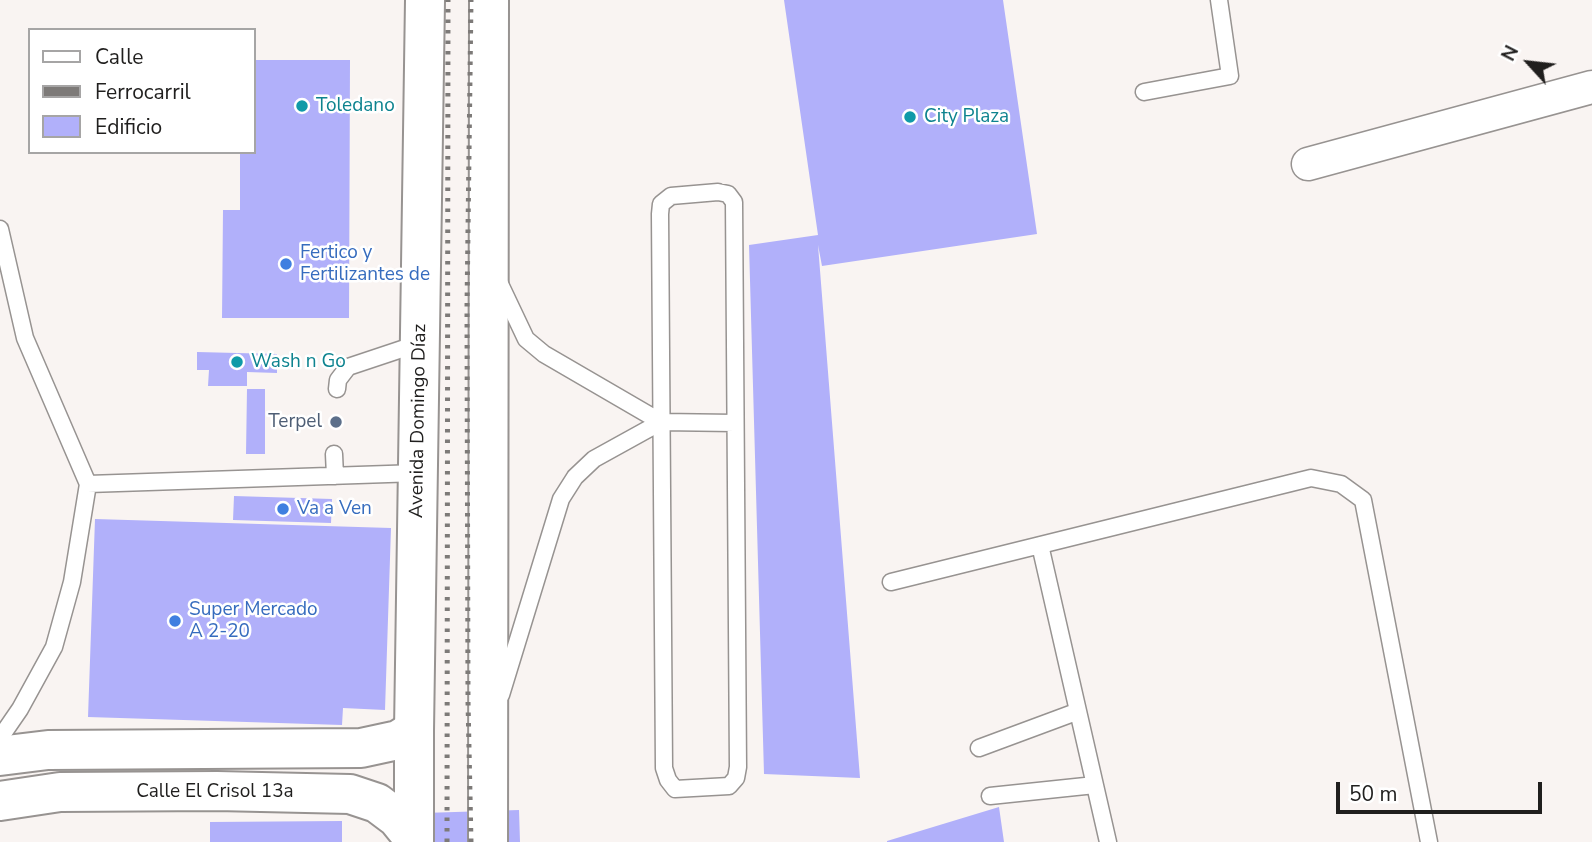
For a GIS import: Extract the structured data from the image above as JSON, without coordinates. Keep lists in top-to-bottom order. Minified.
{"streets":{"main road":["Avenida Domingo Díaz","Calle El Crisol 13a"]},"crossings":[["Avenida Domingo Díaz","Calle El Crisol 13a"]],"places":["Toledano","City Plaza","Fertico y Fertilizantes de","Wash n Go","Terpel","Va a Ven","Super Mercado A 2-20"],"legend":["Calle","Ferrocarril","Edificio"],"scale_bar":"50 m","north":"top left"}
